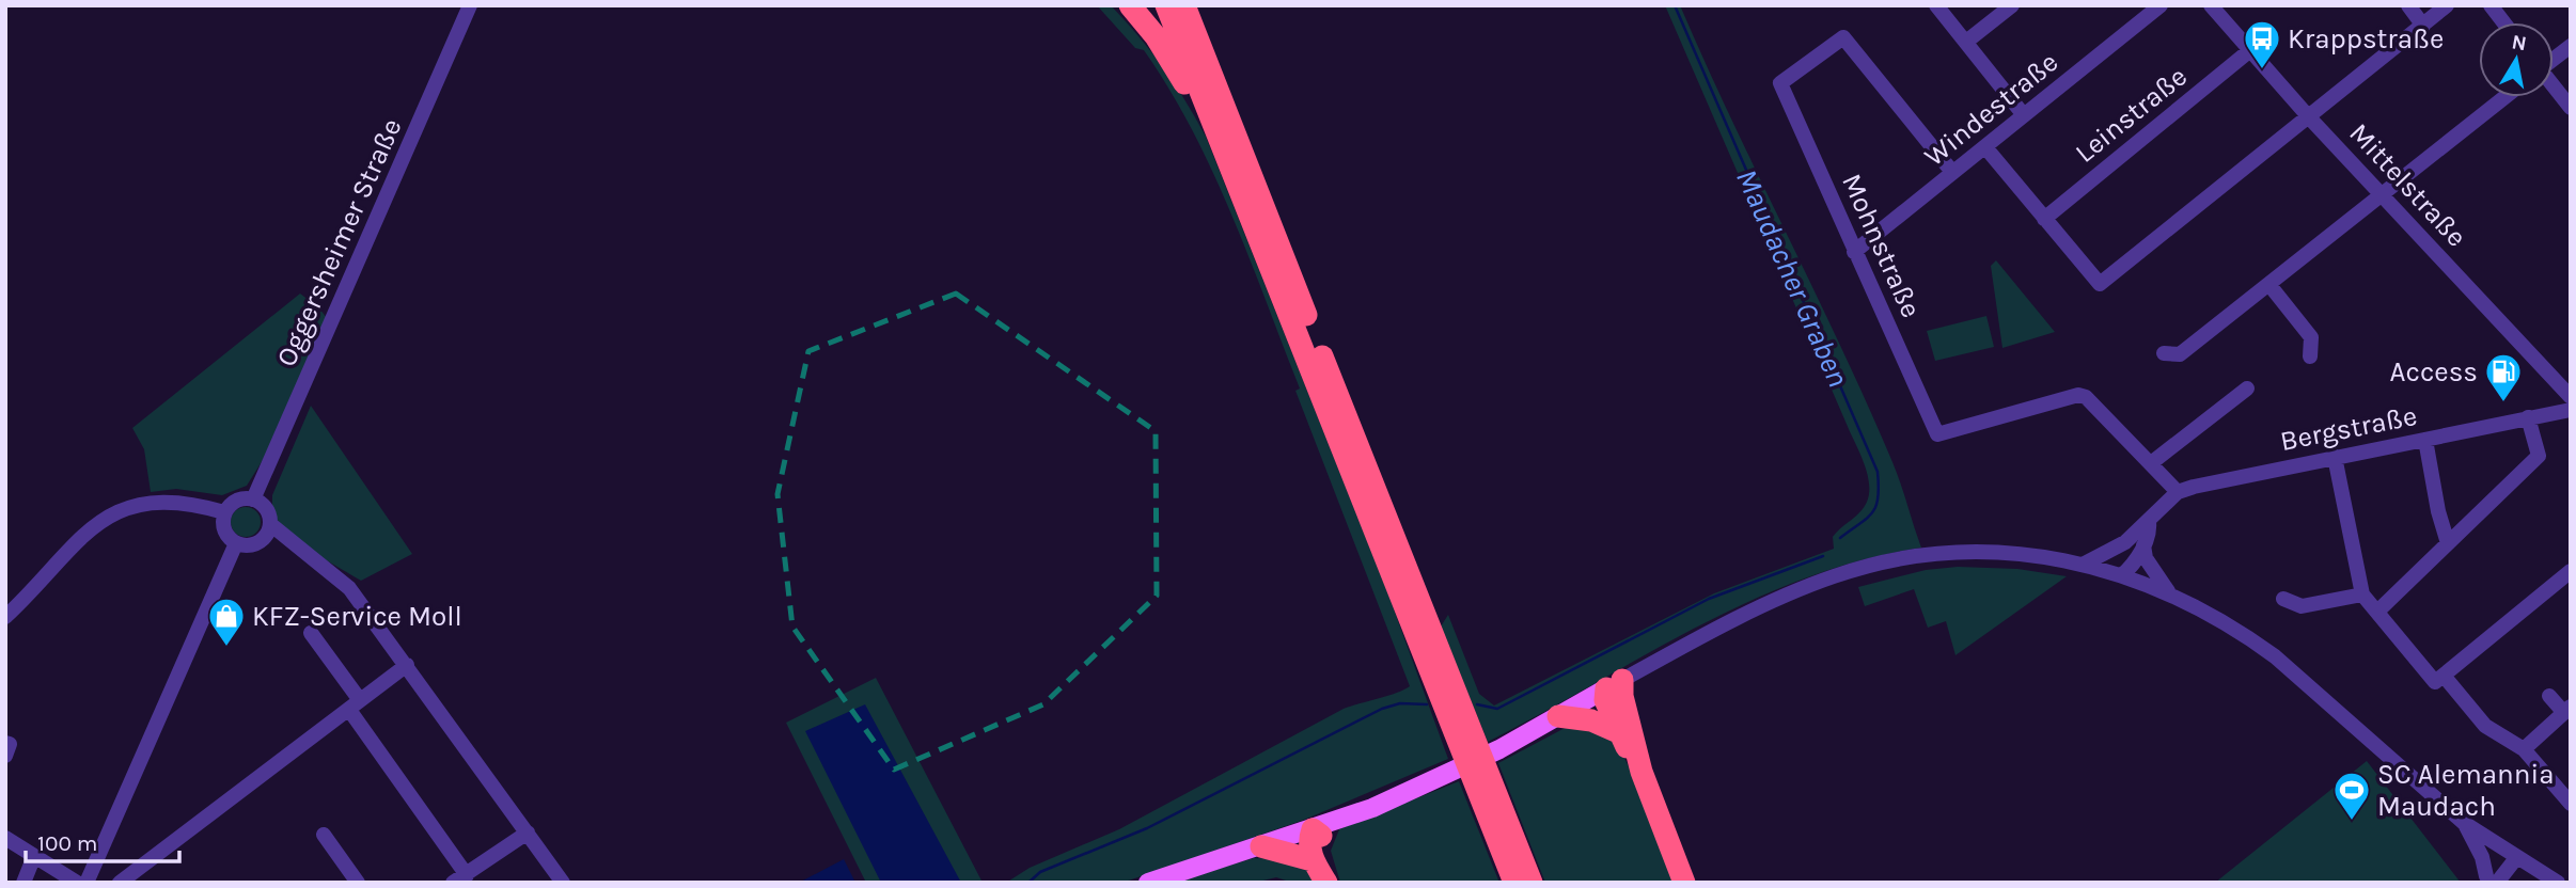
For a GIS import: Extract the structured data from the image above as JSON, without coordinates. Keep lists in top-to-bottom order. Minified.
{"streets":{"street":["Windestraße","Leinstraße","Mittelstraße","Oggersheimer Straße","Mohnstraße","Bergstraße"]},"crossings":[["Windestraße","Mohnstraße"],["Leinstraße","Mittelstraße"],["Mohnstraße","Bergstraße"]],"water":["Maudacher Graben"],"places":{"bus stop":["Krappstraße"],"fuel station":["Access"],"shop":["KFZ-Service Moll"],"sports":["SC Alemannia Maudach"]},"scale_bar":"100 m","north":"top"}
